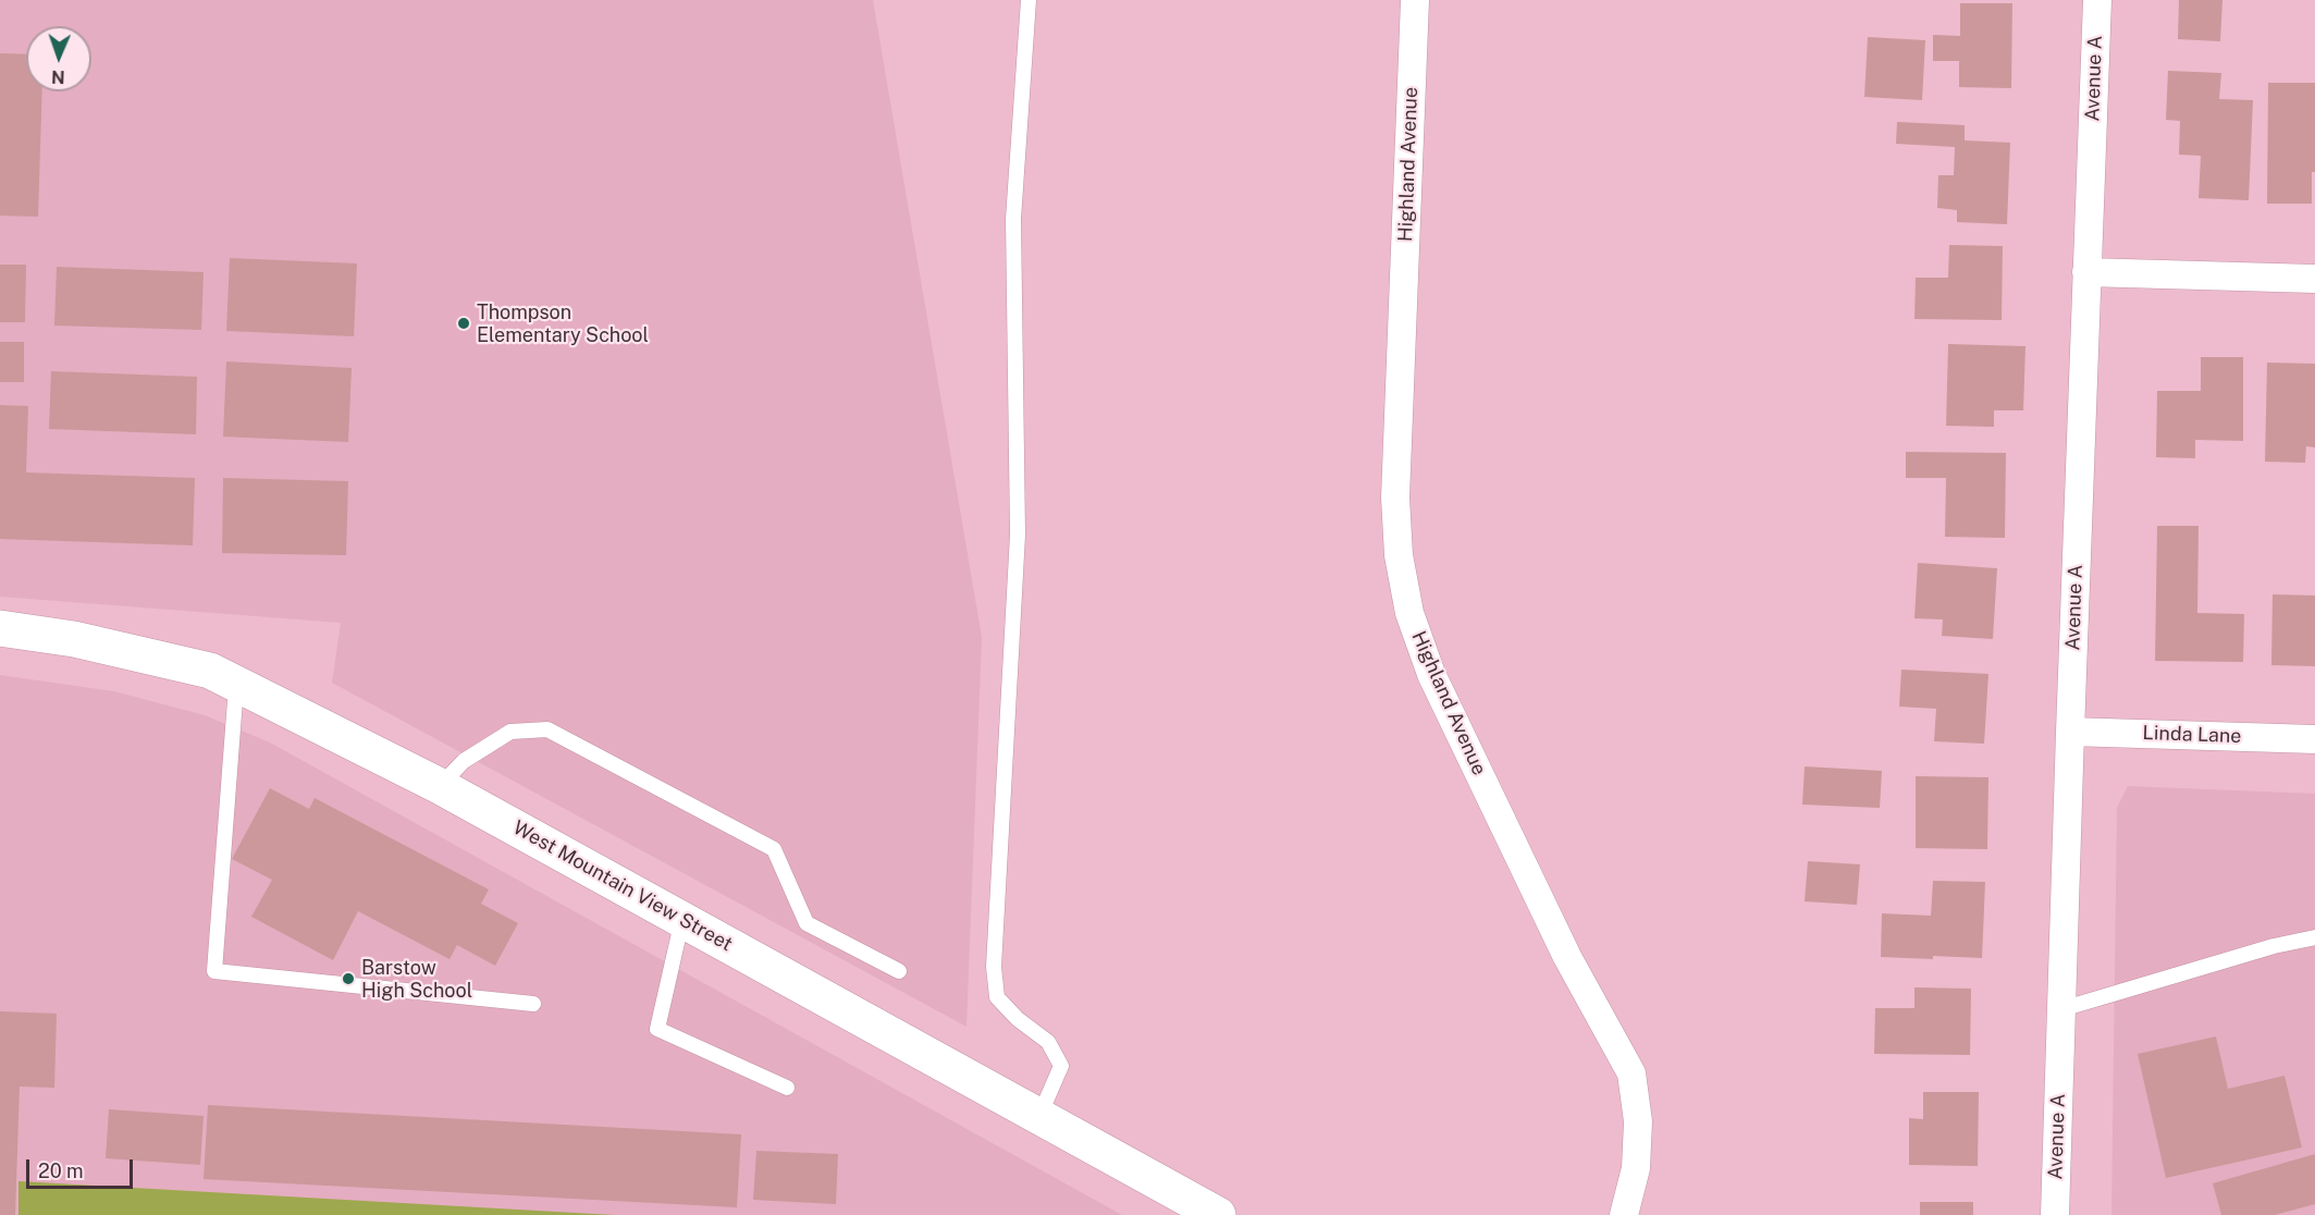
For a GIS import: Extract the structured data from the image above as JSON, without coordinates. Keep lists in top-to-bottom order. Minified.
{"streets":{"street":["Avenue A","Highland Avenue","Linda Lane","West Mountain View Street"]},"crossings":[["Avenue A","Linda Lane"]],"places":["Thompson Elementary School","Barstow High School"],"scale_bar":"20 m","north":"bottom"}
